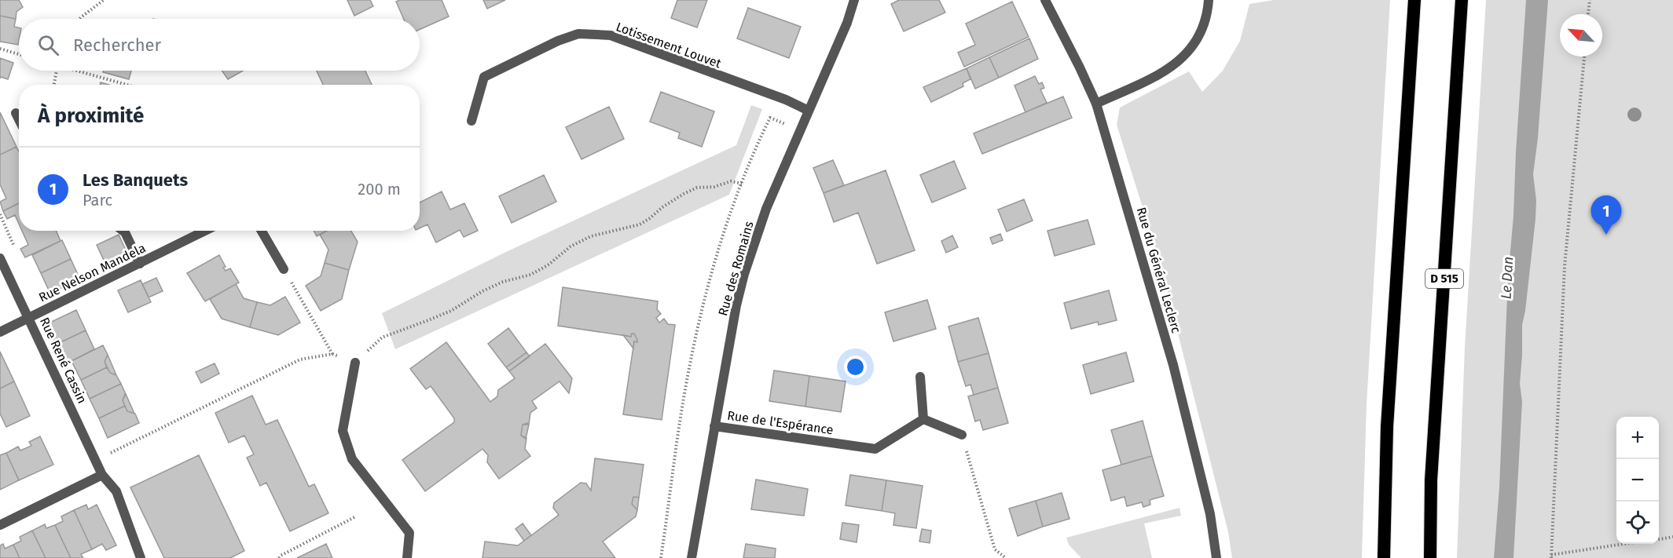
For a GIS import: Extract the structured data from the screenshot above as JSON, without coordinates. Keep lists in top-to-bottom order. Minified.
{"streets":{"highway":["D 515"],"street":["Lotissement Louvet","Rue des Romains","Rue du Général Leclerc","Rue Nelson Mandela","Rue René Cassin","Rue de l'Espérance"]},"crossings":[["Lotissement Louvet","Rue des Romains"],["Rue des Romains","Rue de l'Espérance"],["Rue Nelson Mandela","Rue René Cassin"]],"water":["Le Dan"],"north":"top left","page":{"search":"Rechercher","heading":"À proximité","list":[{"mark":"1","name":"Les Banquets","note":"Parc","value":"200 m"}],"pins":"1","map_buttons":["+","−"]}}
